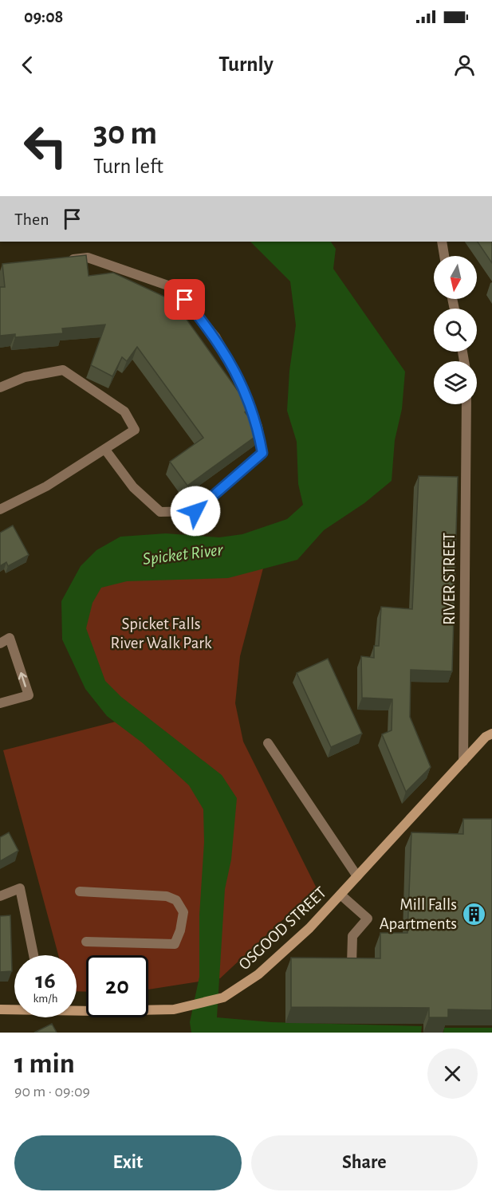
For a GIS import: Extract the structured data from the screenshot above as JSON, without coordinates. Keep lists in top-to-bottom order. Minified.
{"streets":{"main road":["OSGOOD STREET"],"street":["RIVER STREET"]},"crossings":[["RIVER STREET","OSGOOD STREET"]],"water":["Spicket River"],"parks":["Spicket Falls River Walk Park"],"places":{"building":["Mill Falls Apartments"]},"north":"bottom","page":{"status":"09:08","header":"Turnly","turn":["30 m","Turn left"],"then":"Then","speed":"16 km/h","limit":"20","heading":["1 min","90 m · 09:09"],"buttons":["Exit","Share"]}}
